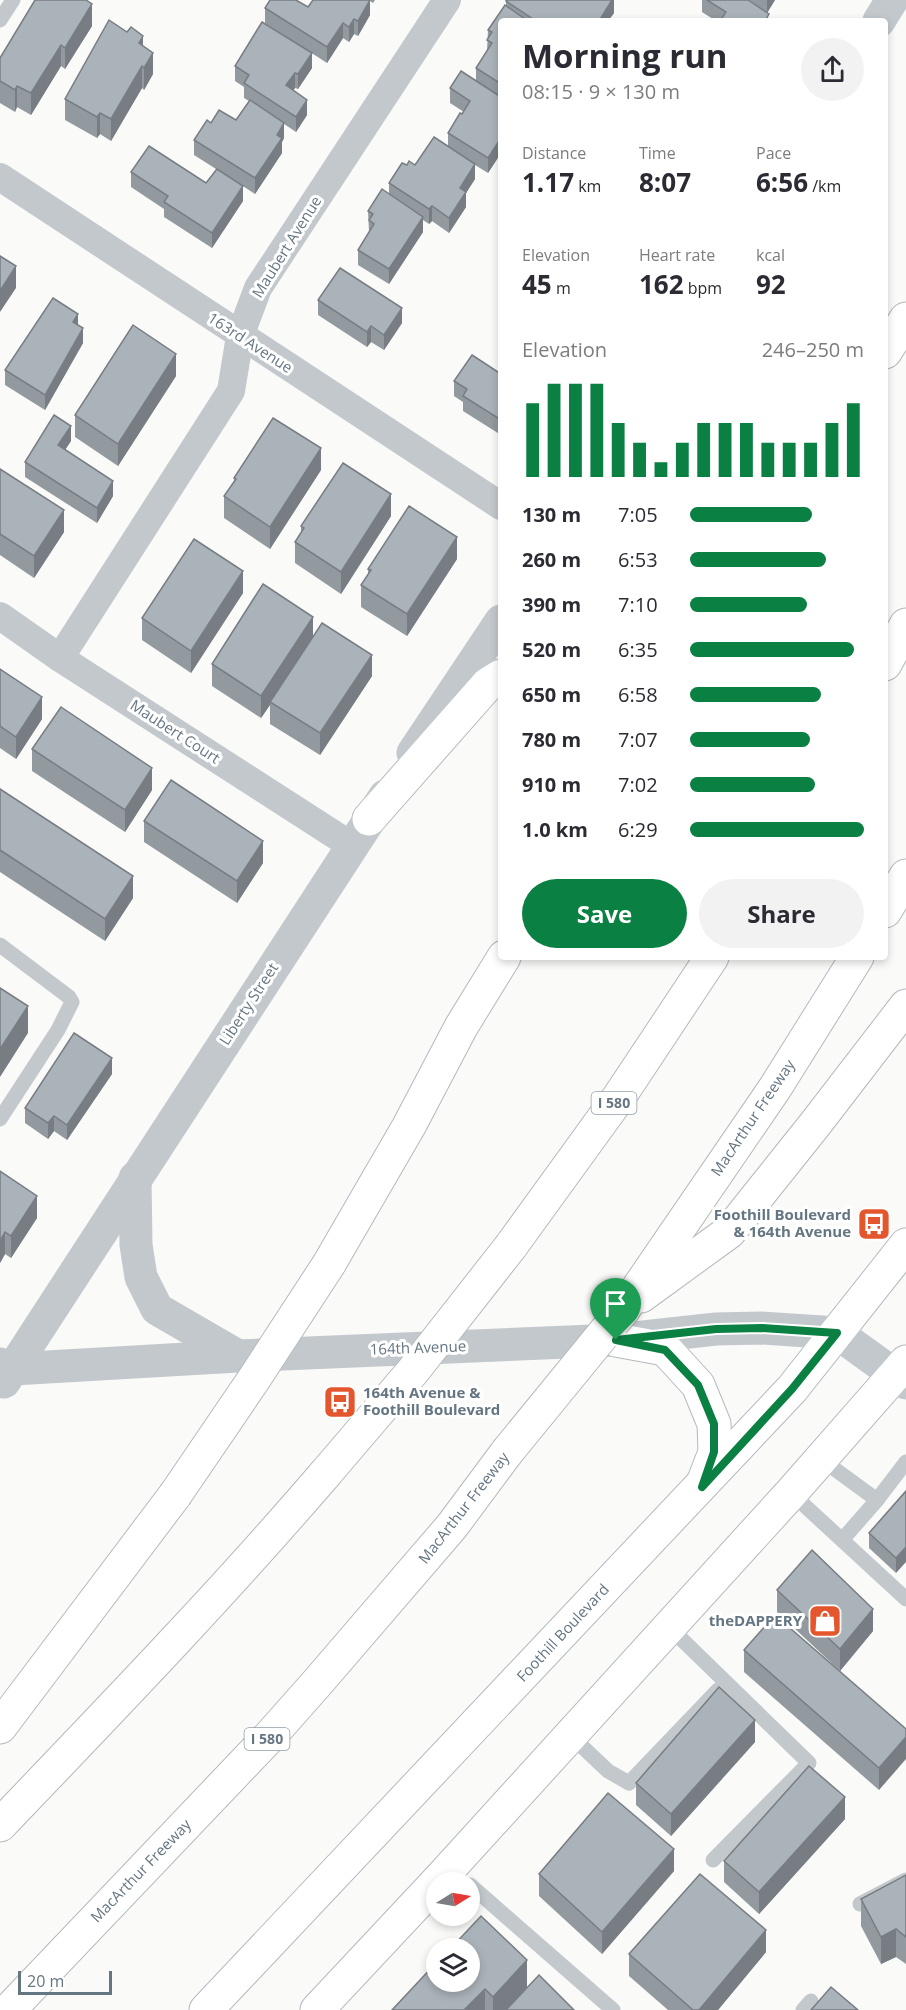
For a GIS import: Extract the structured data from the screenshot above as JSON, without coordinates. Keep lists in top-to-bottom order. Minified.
{"streets":{"main road":["I 580","MacArthur Freeway","Foothill Boulevard"],"street":["Maubert Avenue","163rd Avenue","Maubert Court","Liberty Street","164th Avenue"]},"crossings":[["Maubert Avenue","163rd Avenue"],["Maubert Avenue","Maubert Court"],["Maubert Court","Liberty Street"],["Liberty Street","164th Avenue"],["MacArthur Freeway","164th Avenue"],["164th Avenue","Foothill Boulevard"]],"places":{"bus stop":["Foothill Boulevard & 164th Avenue","164th Avenue & Foothill Boulevard"],"shop":["theDAPPERY"]},"scale_bar":"20 m","north":"right","page":{"heading":["Morning run","08:15 · 9 × 130 m"],"stats":[["Distance","1.17 km"],["Time","8:07"],["Pace","6:56 /km"],["Elevation","45 m"],["Heart rate","162 bpm"],["kcal","92"]],"chart":["Elevation","246–250 m"],"list":[{"name":"130 m","note":"7:05"},{"name":"260 m","note":"6:53"},{"name":"390 m","note":"7:10"},{"name":"520 m","note":"6:35"},{"name":"650 m","note":"6:58"},{"name":"780 m","note":"7:07"},{"name":"910 m","note":"7:02"},{"name":"1.0 km","note":"6:29"}],"buttons":["Save","Share"],"scale":"20 m"}}
